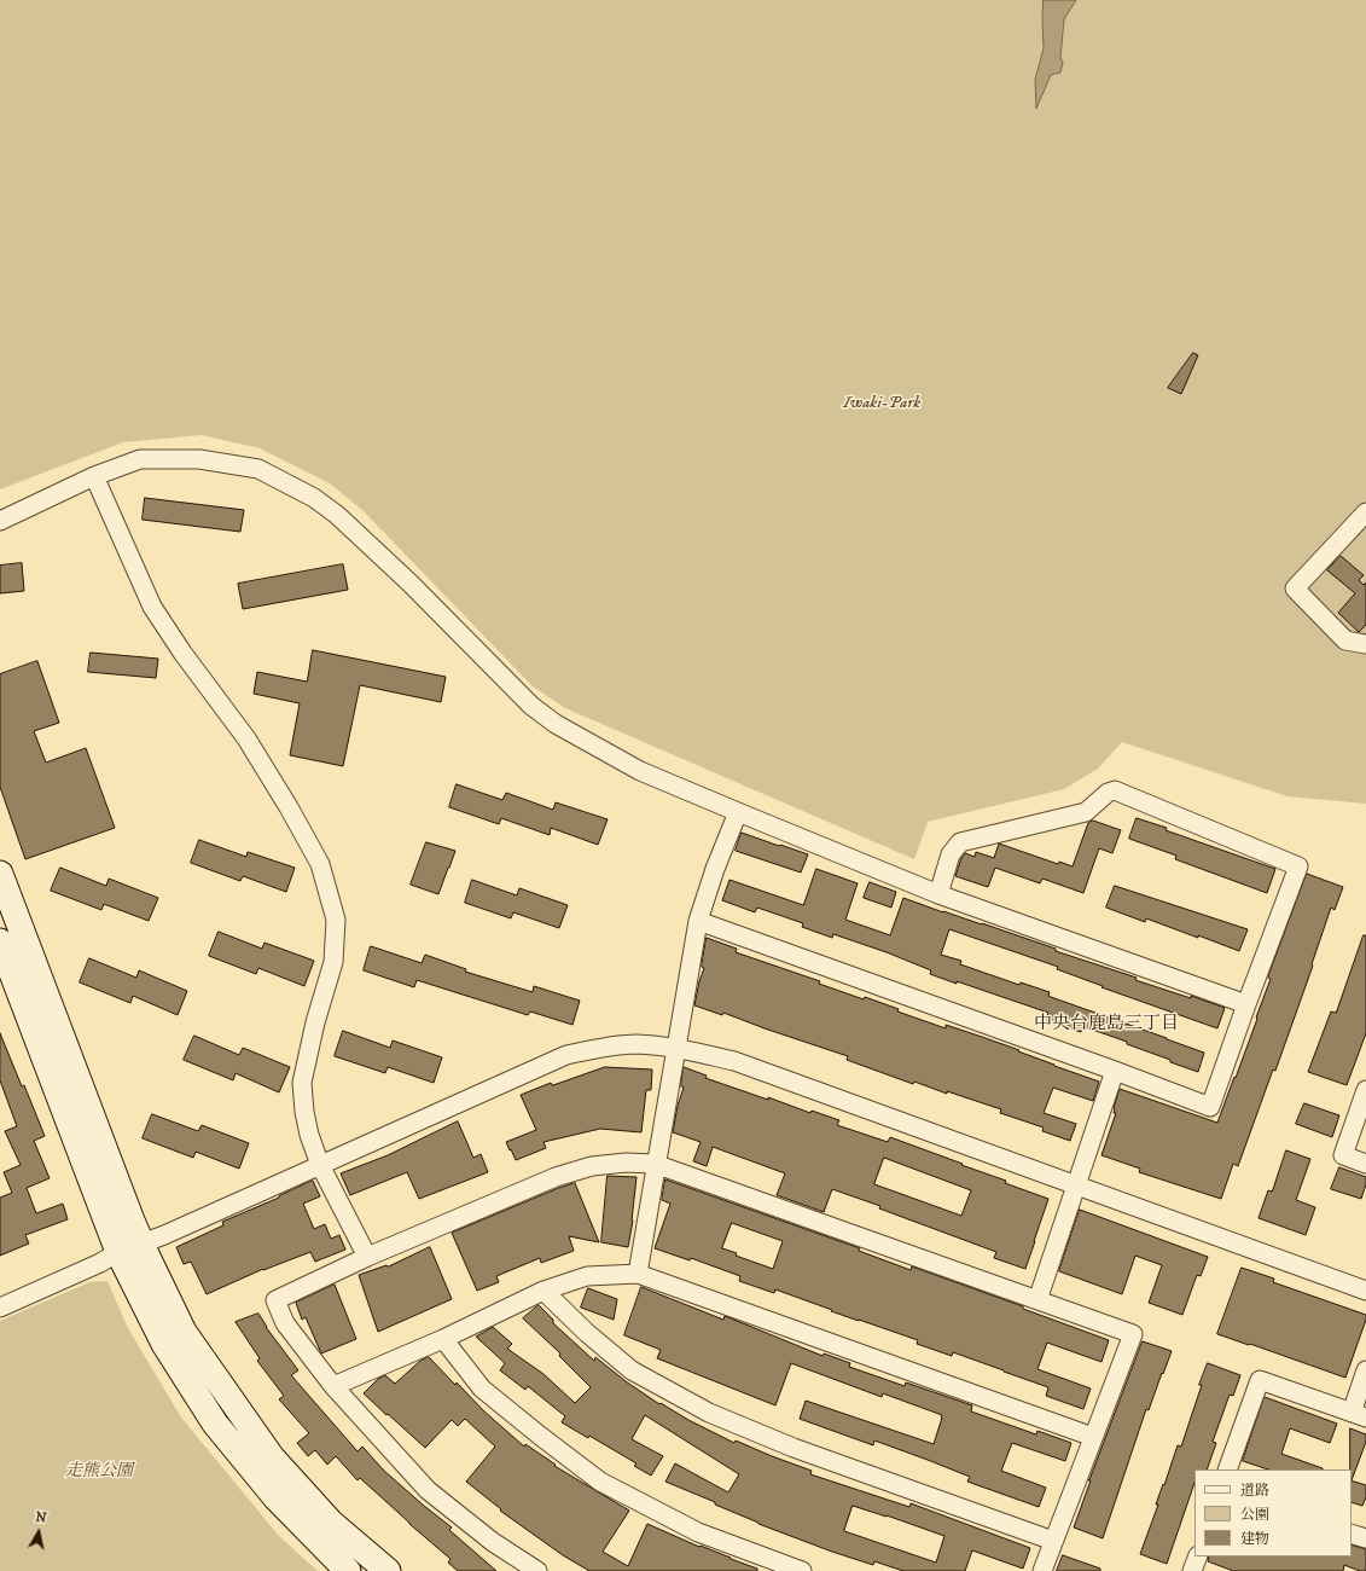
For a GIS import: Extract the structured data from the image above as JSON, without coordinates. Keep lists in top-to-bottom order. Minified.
{"districts":["中央台鹿島三丁目"],"parks":["Iwaki-Park","走熊公園"],"legend":["道路","公園","建物"],"north":"top"}
